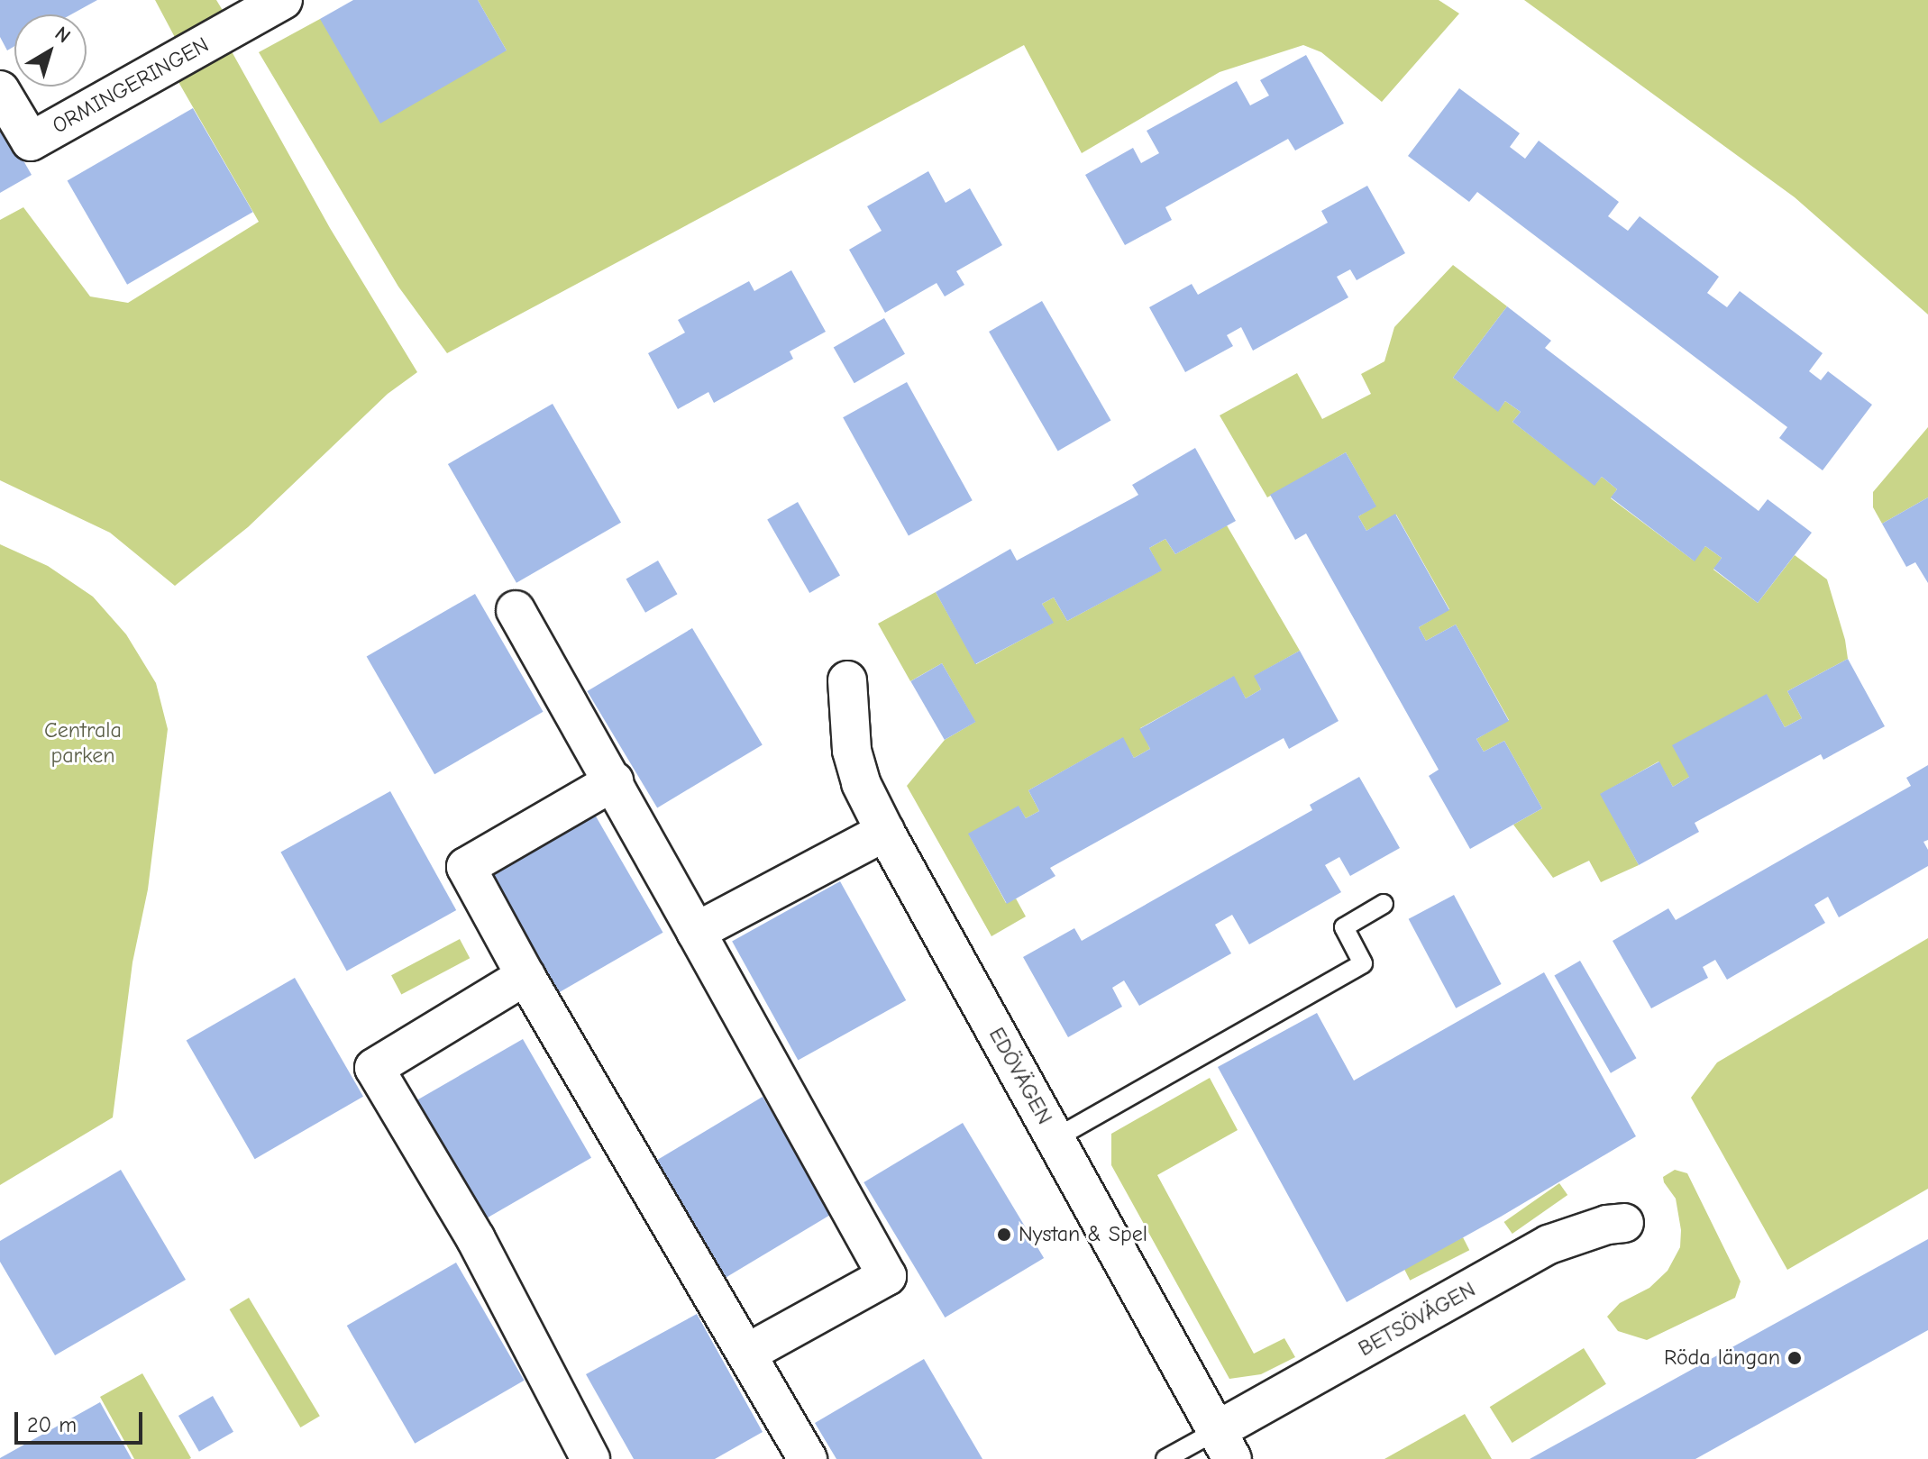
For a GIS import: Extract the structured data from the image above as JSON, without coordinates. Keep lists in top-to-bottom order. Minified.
{"streets":{"street":["ORMINGERINGEN","EDÖVÄGEN","BETSÖVÄGEN"]},"crossings":[["EDÖVÄGEN","BETSÖVÄGEN"]],"parks":["Centrala parken"],"places":["Nystan & Spel","Röda längan"],"scale_bar":"20 m","north":"top right"}
